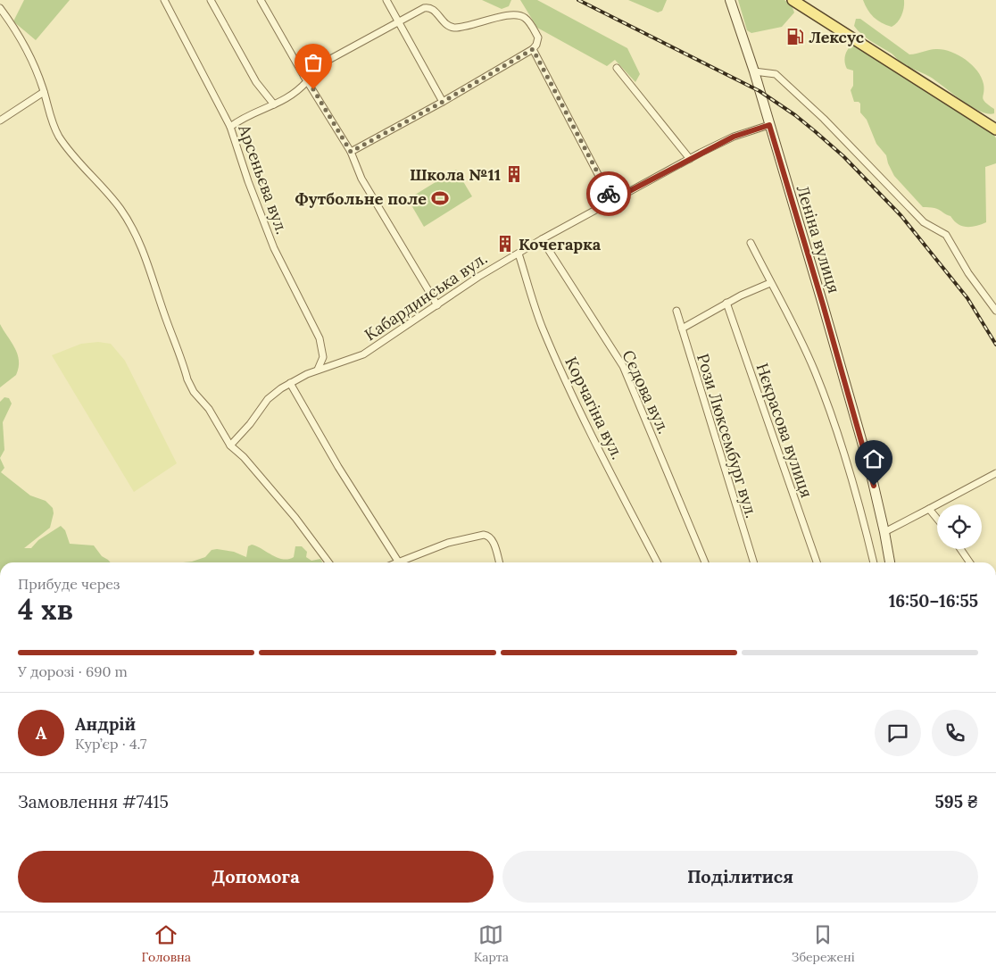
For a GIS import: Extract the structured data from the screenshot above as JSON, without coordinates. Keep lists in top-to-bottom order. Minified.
{"streets":{"main road":["Леніна вулиця"],"street":["Арсеньєва вул.","Кабардинська вул.","Сєдова вул.","Корчагіна вул.","Нєкрасова вулиця","Рози Люксембург вул."]},"crossings":[["Арсеньєва вул.","Кабардинська вул."],["Леніна вулиця","Кабардинська вул."],["Кабардинська вул.","Сєдова вул."],["Кабардинська вул.","Корчагіна вул."]],"places":{"fuel station":["Лексус"],"building":["Школа №11","Кочегарка"],"sports":["Футбольне поле"]},"page":{"heading":["4 хв","Прибуде через","16:50–16:55"],"panel":["Андрій","Кур’єр · 4.7","Замовлення #7415","595 ₴"],"bar":"У дорозі · 690 m","round":"А","buttons":["Допомога","Поділитися"],"tabs":["Головна","Карта","Збережені"]}}
